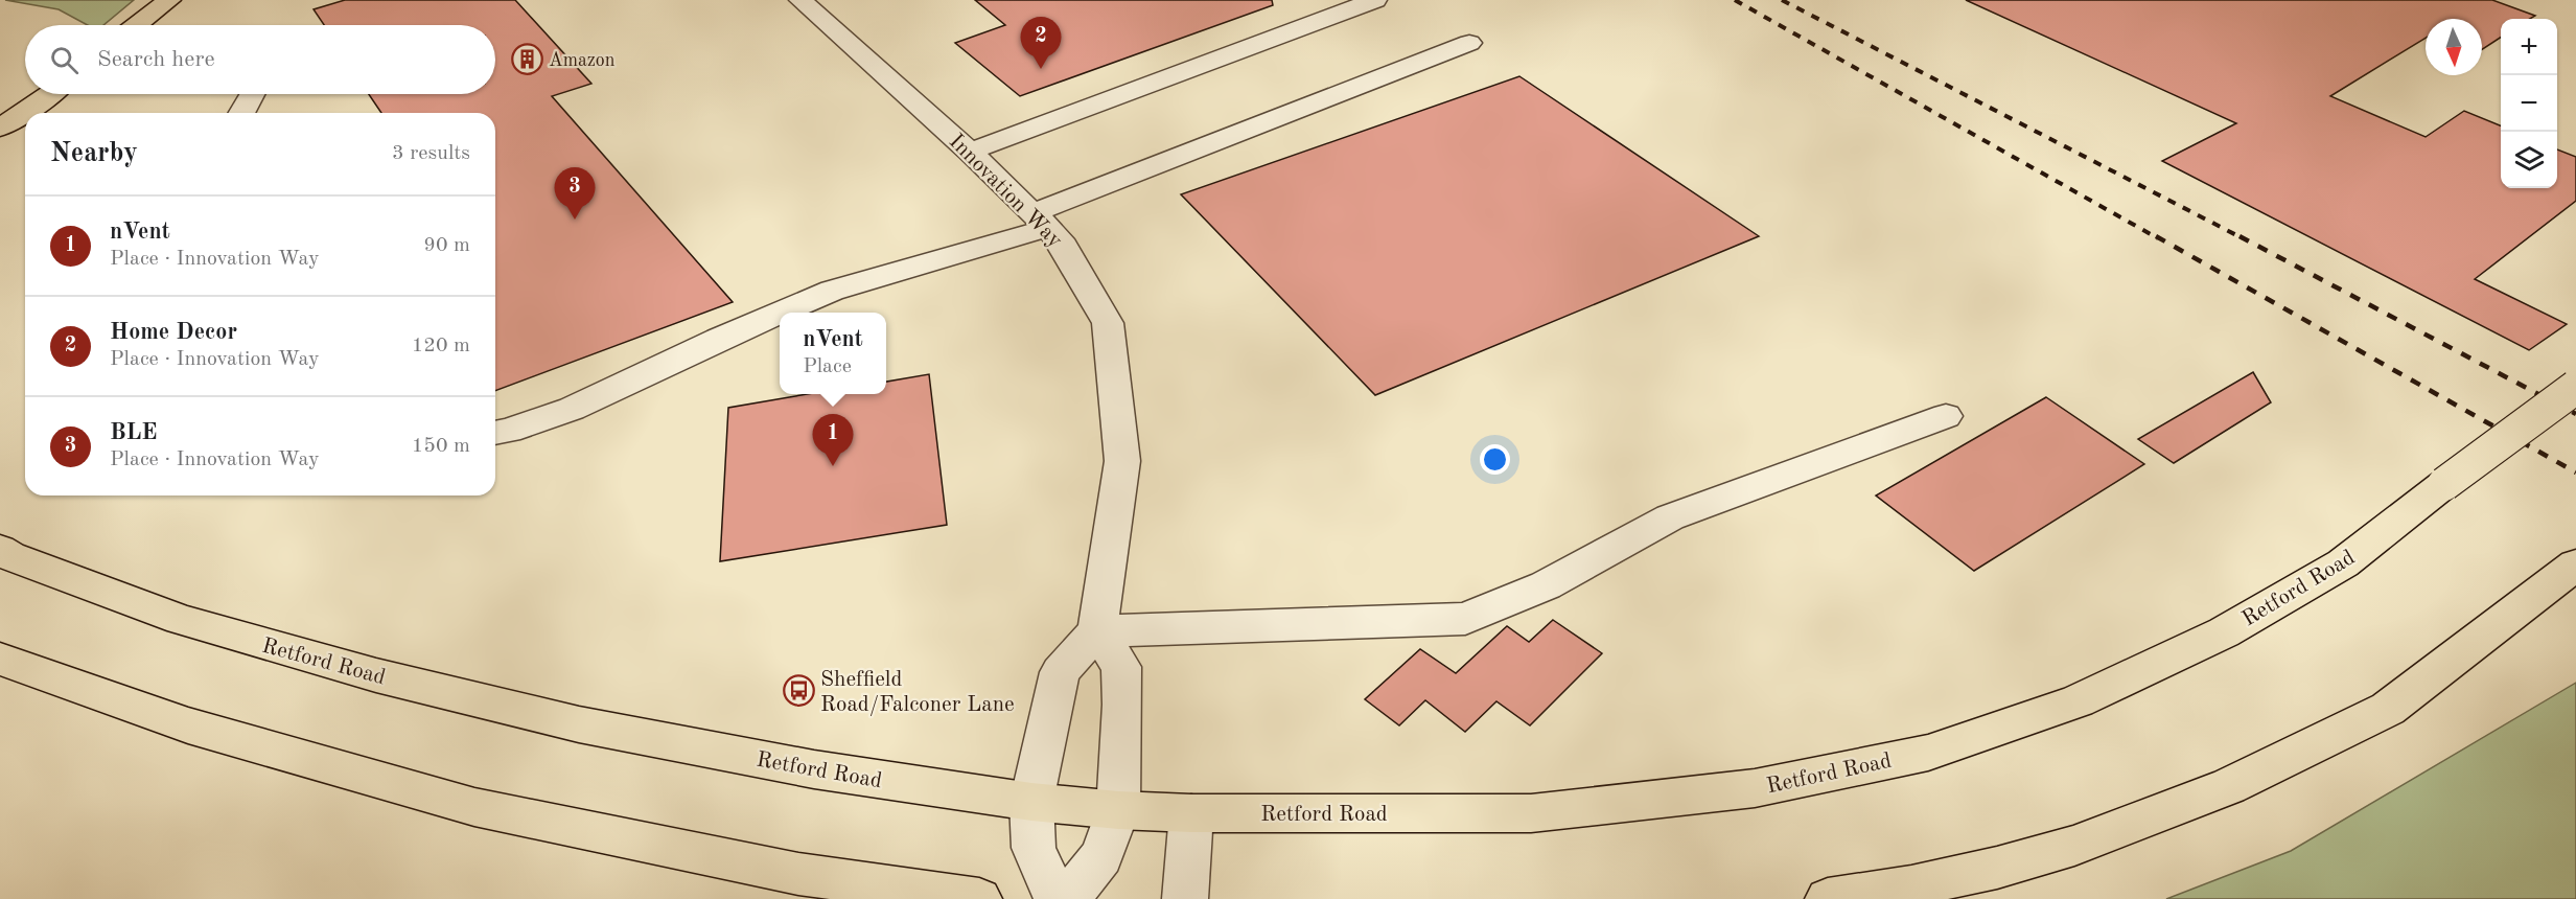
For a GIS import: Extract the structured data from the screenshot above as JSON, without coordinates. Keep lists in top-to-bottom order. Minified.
{"streets":{"main road":["Retford Road"],"street":["Innovation Way"]},"places":{"building":["Amazon"],"bus stop":["Sheffield Road/Falconer Lane"]},"north":"bottom","page":{"pins":["2","3","1"],"map_buttons":["+","−"],"search":"Search here","heading":["Nearby","3 results"],"list":[{"mark":"1","name":"nVent","note":"Place · Innovation Way","value":"90 m"},{"mark":"2","name":"Home Decor","note":"Place · Innovation Way","value":"120 m"},{"mark":"3","name":"BLE","note":"Place · Innovation Way","value":"150 m"}],"popup":["nVent","Place"]}}
